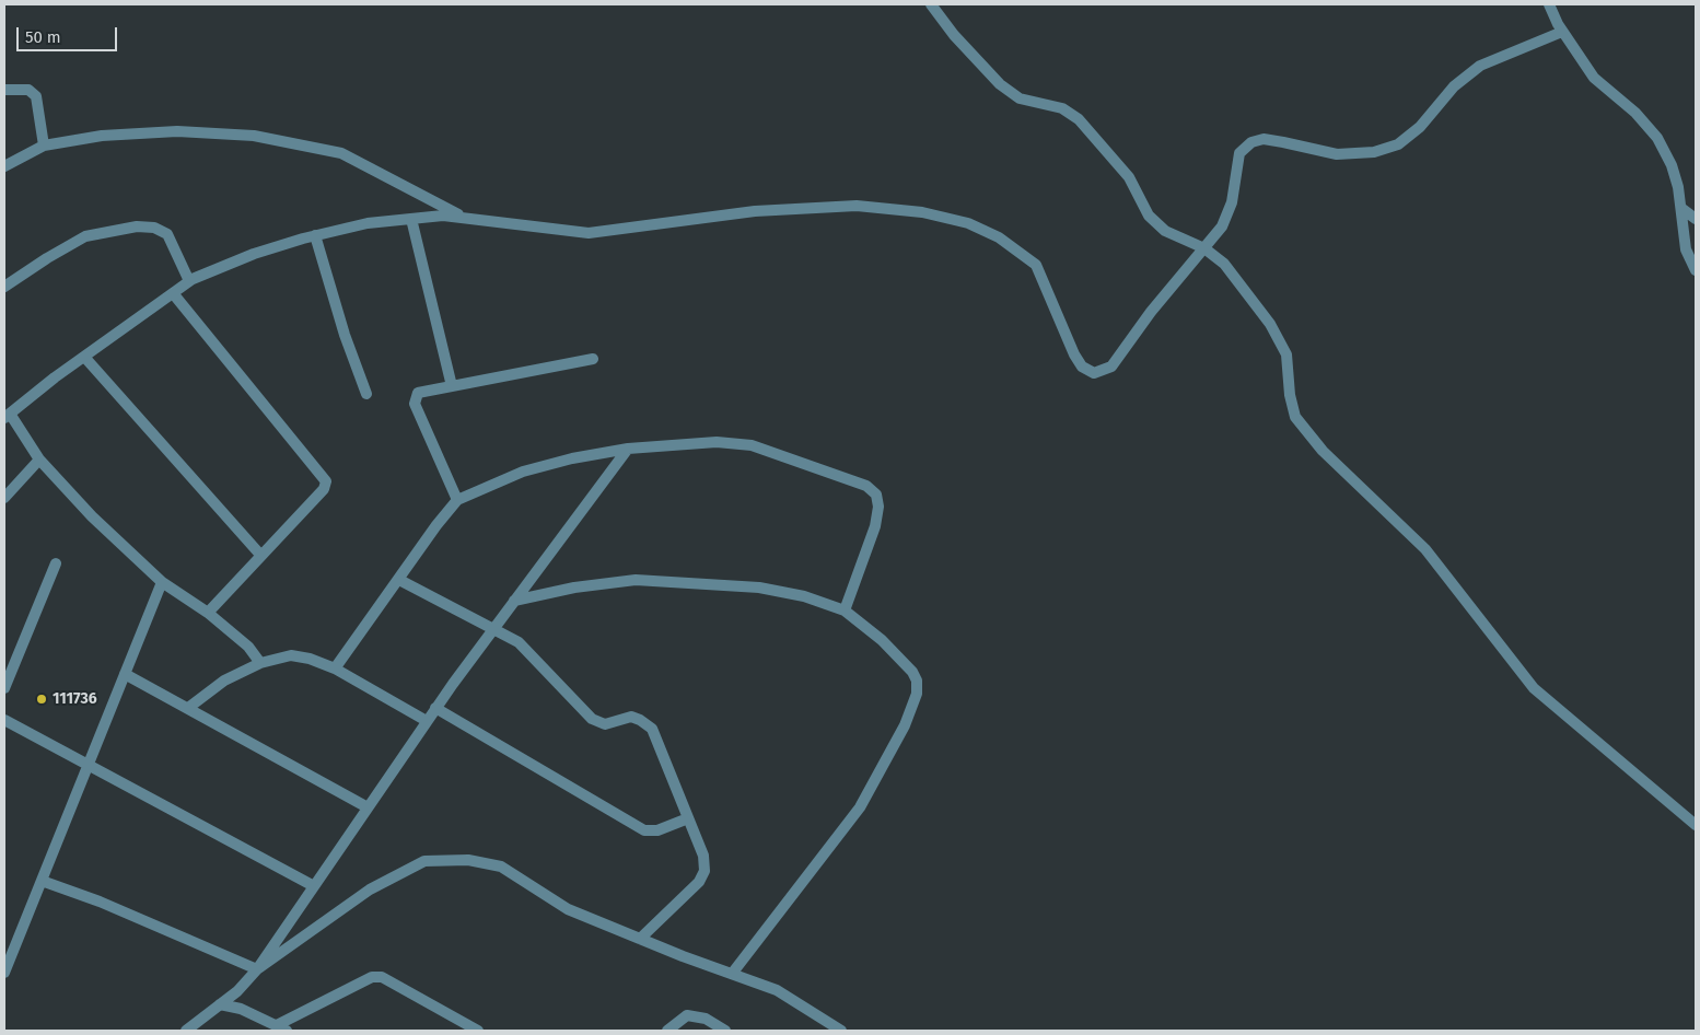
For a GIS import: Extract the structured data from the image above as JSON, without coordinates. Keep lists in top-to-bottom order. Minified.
{"places":["111736"],"scale_bar":"50 m"}
